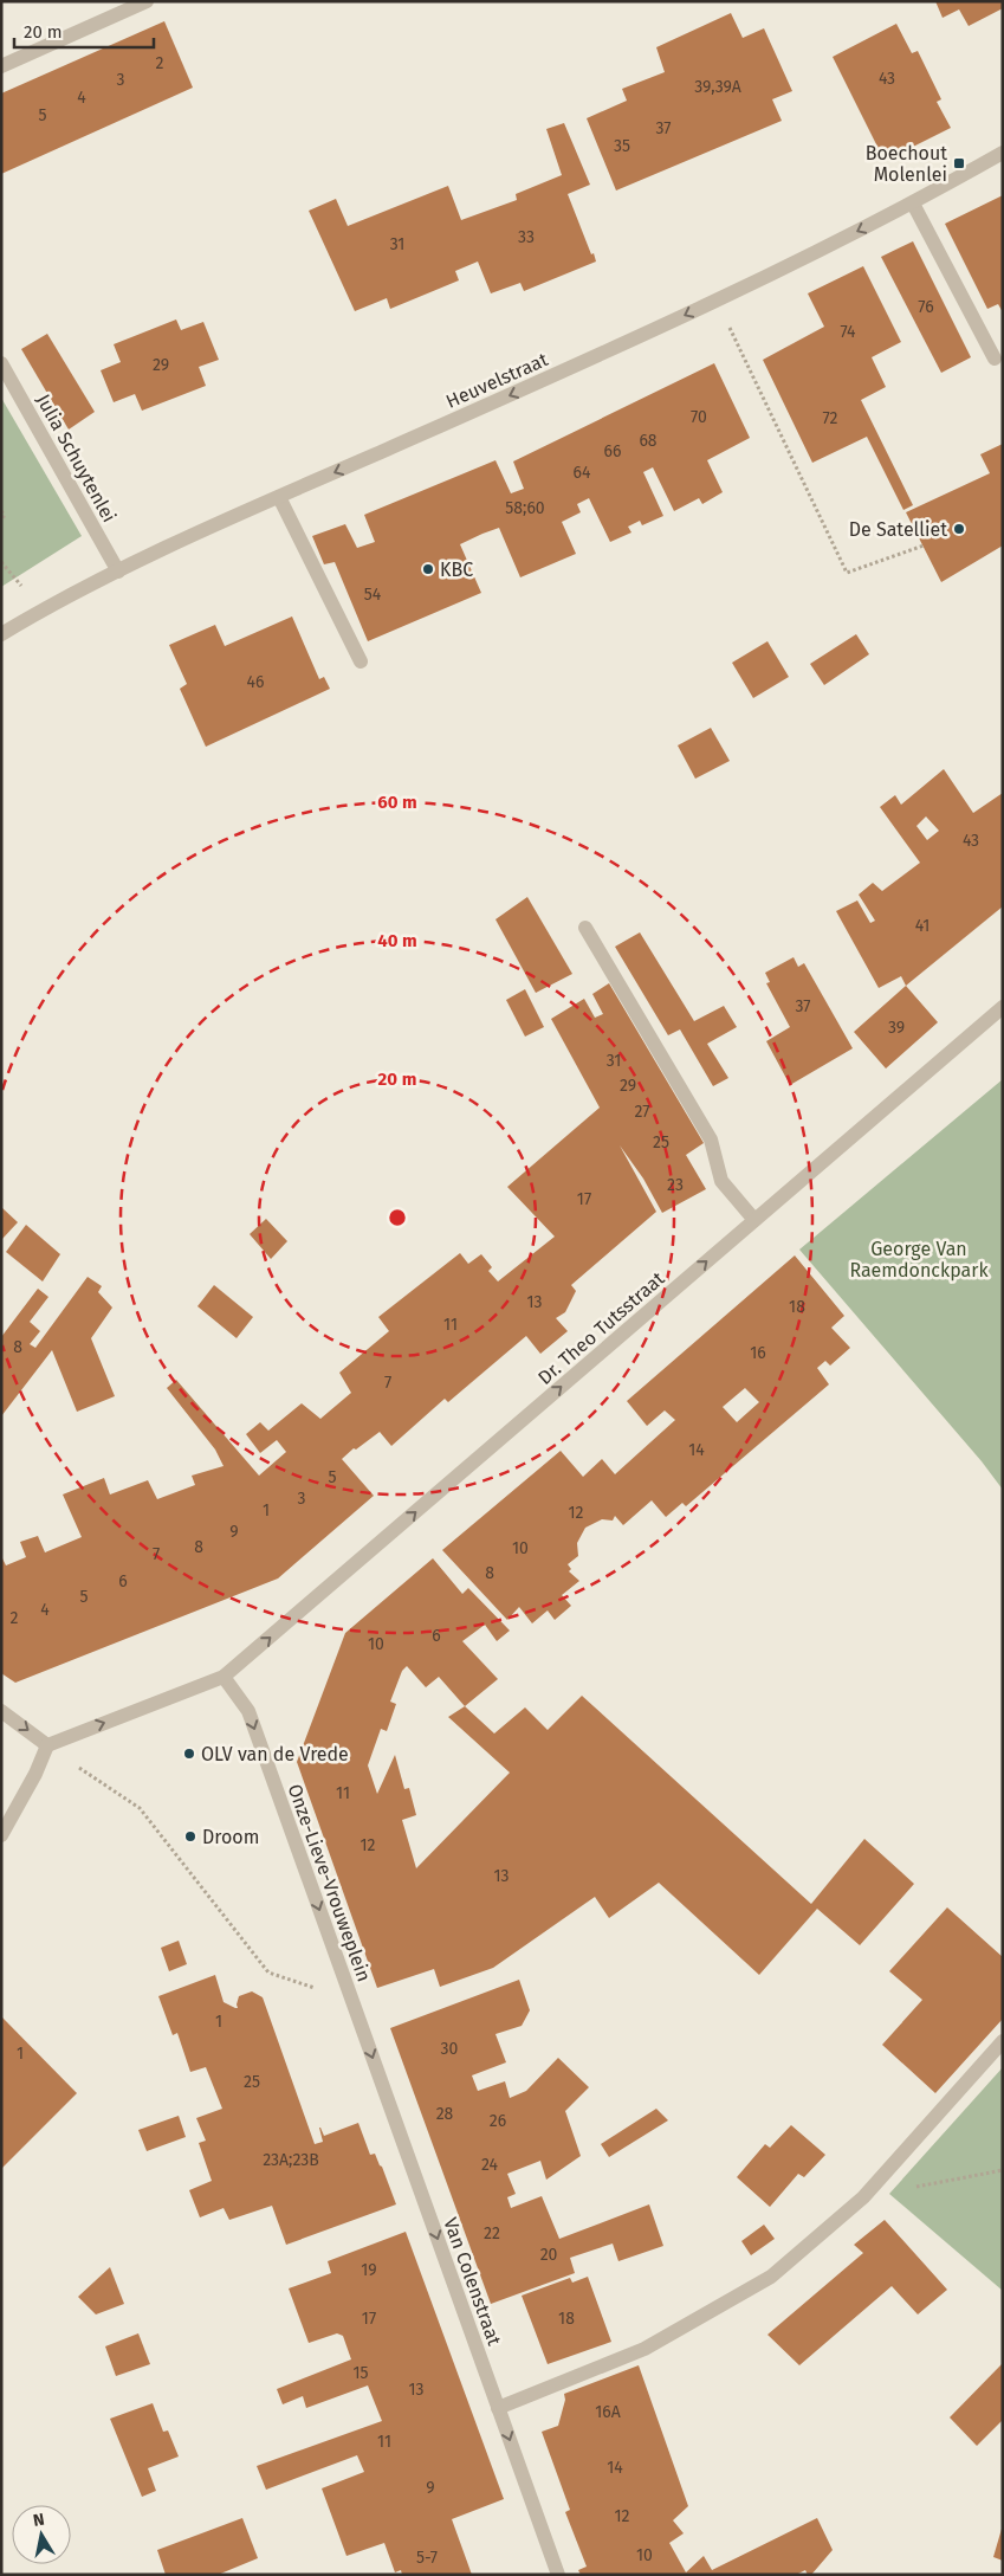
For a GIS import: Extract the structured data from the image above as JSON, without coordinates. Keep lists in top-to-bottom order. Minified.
{"streets":{"street":["Heuvelstraat","Julia Schuytenlei","Dr. Theo Tutsstraat","Onze-Lieve-Vrouweplein","Van Colenstraat"]},"crossings":[["Heuvelstraat","Julia Schuytenlei"],["Dr. Theo Tutsstraat","Onze-Lieve-Vrouweplein"],["Onze-Lieve-Vrouweplein","Van Colenstraat"]],"one_way":["Heuvelstraat","Dr. Theo Tutsstraat","Onze-Lieve-Vrouweplein","Van Colenstraat"],"parks":["George Van Raemdonckpark"],"places":{"transit":["Boechout Molenlei"],"other":["De Satelliet","KBC","OLV van de Vrede","Droom"]},"house_numbers":["2","43","3","39,39A","4","5","37","35","33","31","76","74","29","70","72","68","66","64","58;60","54","46","43","41","37","39","31","29","27","25","23","17","13","18","11","8","16","7","14","5","3","1","12","9","8","10","7","8","6","5","4","2","6","10","11","12","13","1","30","1","25","28","26","23A;23B","24","22","20","19","17","18","15","13","16A","11","14","9","12","10","5-7"],"scale_bar":"20 m","north":"top","rings":["60 m","40 m","20 m"]}
